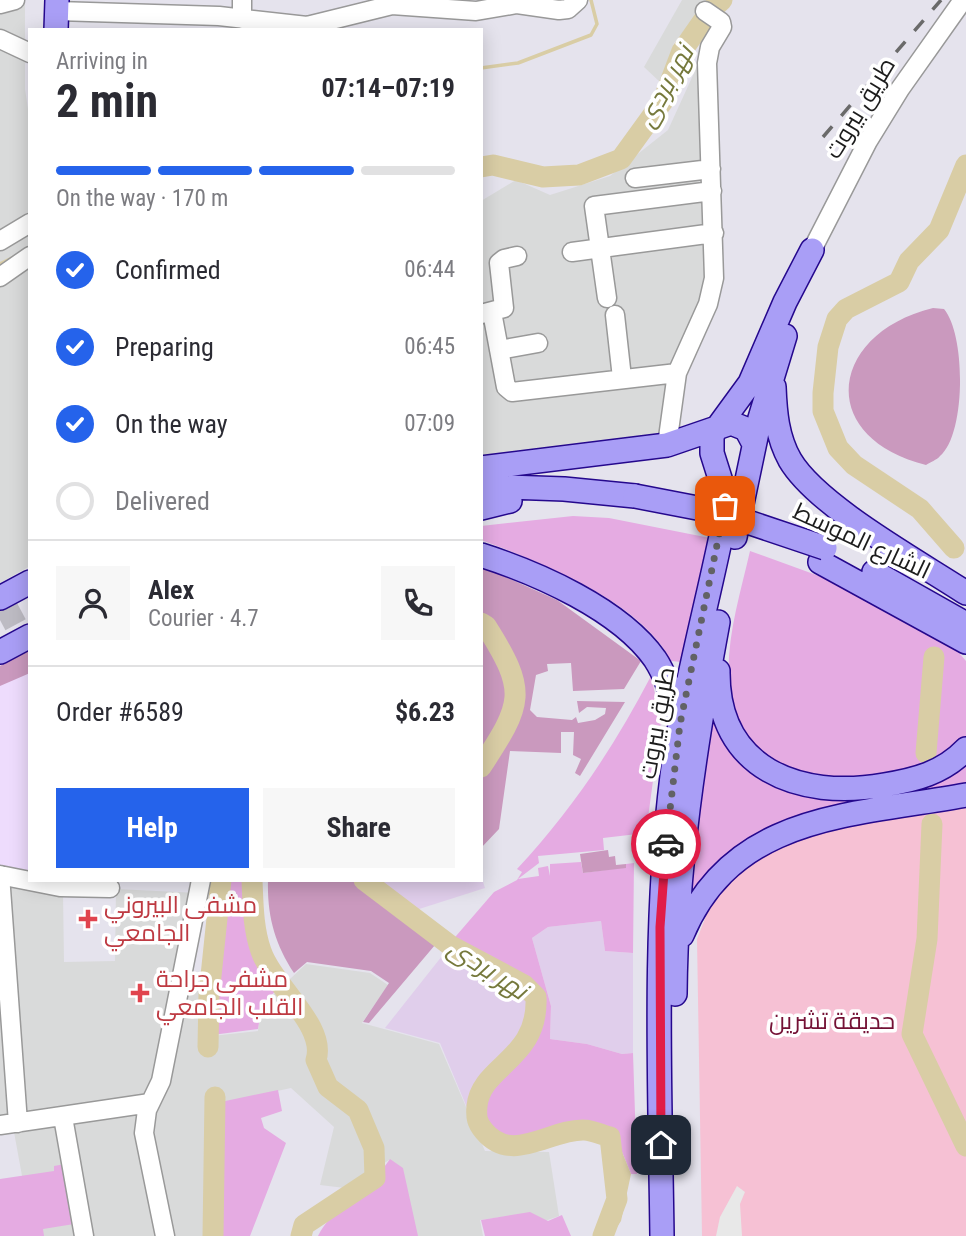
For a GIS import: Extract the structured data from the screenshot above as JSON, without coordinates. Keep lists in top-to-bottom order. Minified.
{"streets":{"main road":["طريق بيروت","الشارع الموسط"]},"water":["نهر بردى"],"parks":["حديقة تشرين"],"places":{"health":["مشفى البيروني الجامعي","مشفى جراحة القلب الجامعي"]},"page":{"heading":["2 min","Arriving in","07:14–07:19"],"panel":["Alex","Courier · 4.7","Order #6589","$6.23"],"bar":"On the way · 170 m","list":[["Confirmed","06:44"],["Preparing","06:45"],["On the way","07:09"],"Delivered"],"buttons":["Help","Share"]}}
